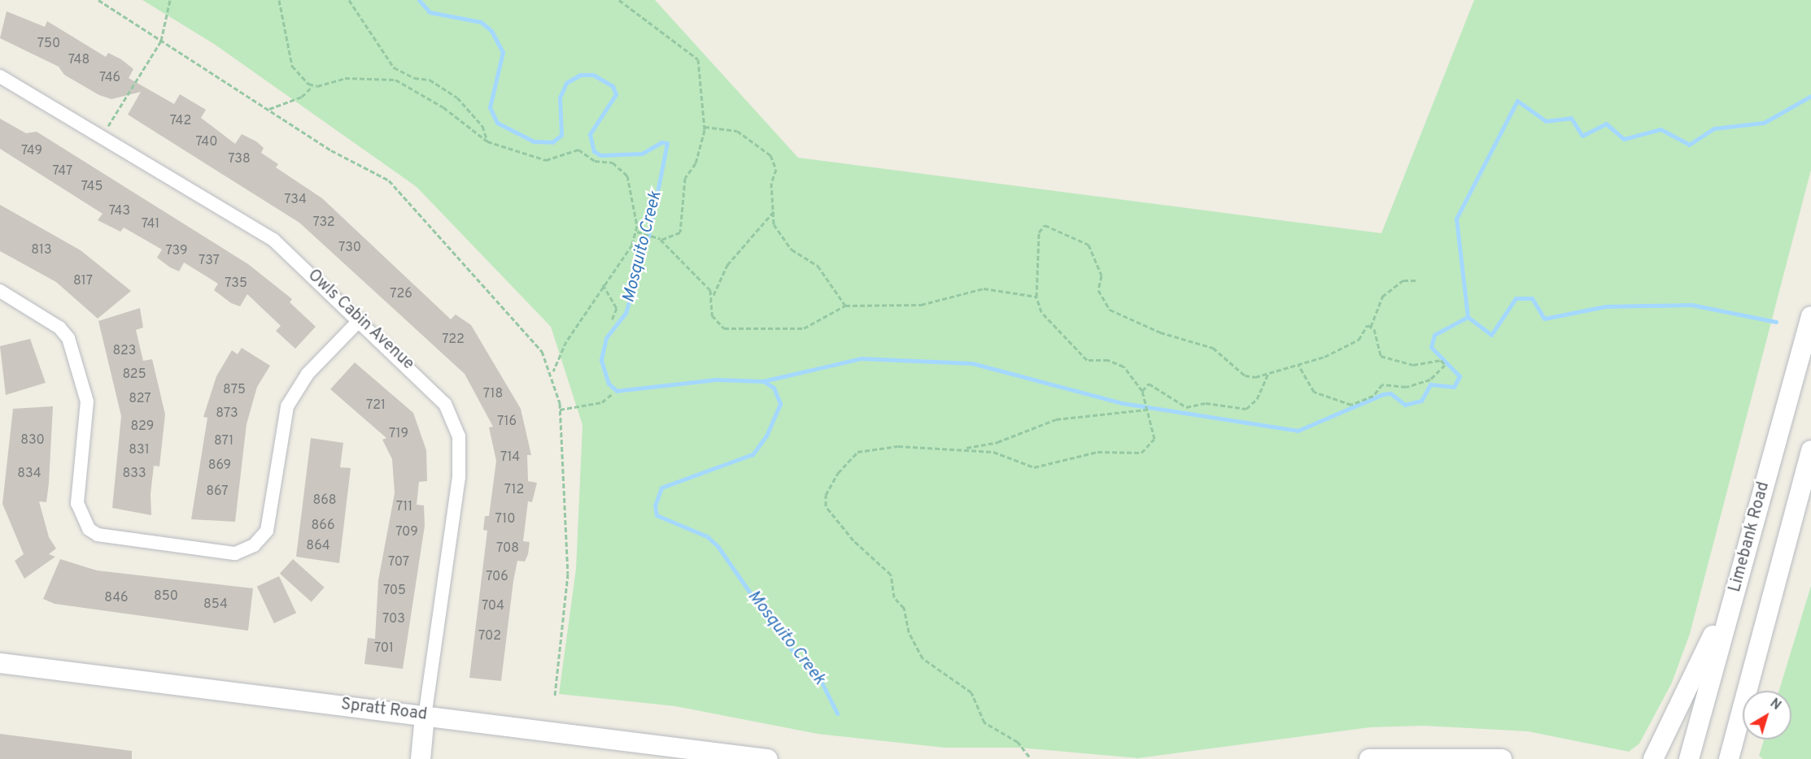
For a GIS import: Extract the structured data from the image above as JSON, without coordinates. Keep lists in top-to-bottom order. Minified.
{"streets":{"main road":["Limebank Road","Spratt Road"],"street":["Owls Cabin Avenue"]},"crossings":[["Owls Cabin Avenue","Spratt Road"]],"water":["Mosquito Creek"],"house_numbers":["750","748","746","742","740","749","738","747","745","734","743","732","741","730","813","739","737","817","735","726","722","823","825","875","718","827","721","873","716","829","719","830","871","831","714","869","834","833","712","867","868","711","710","866","709","864","708","707","706","705","850","846","854","704","703","702","701"],"north":"top right"}
